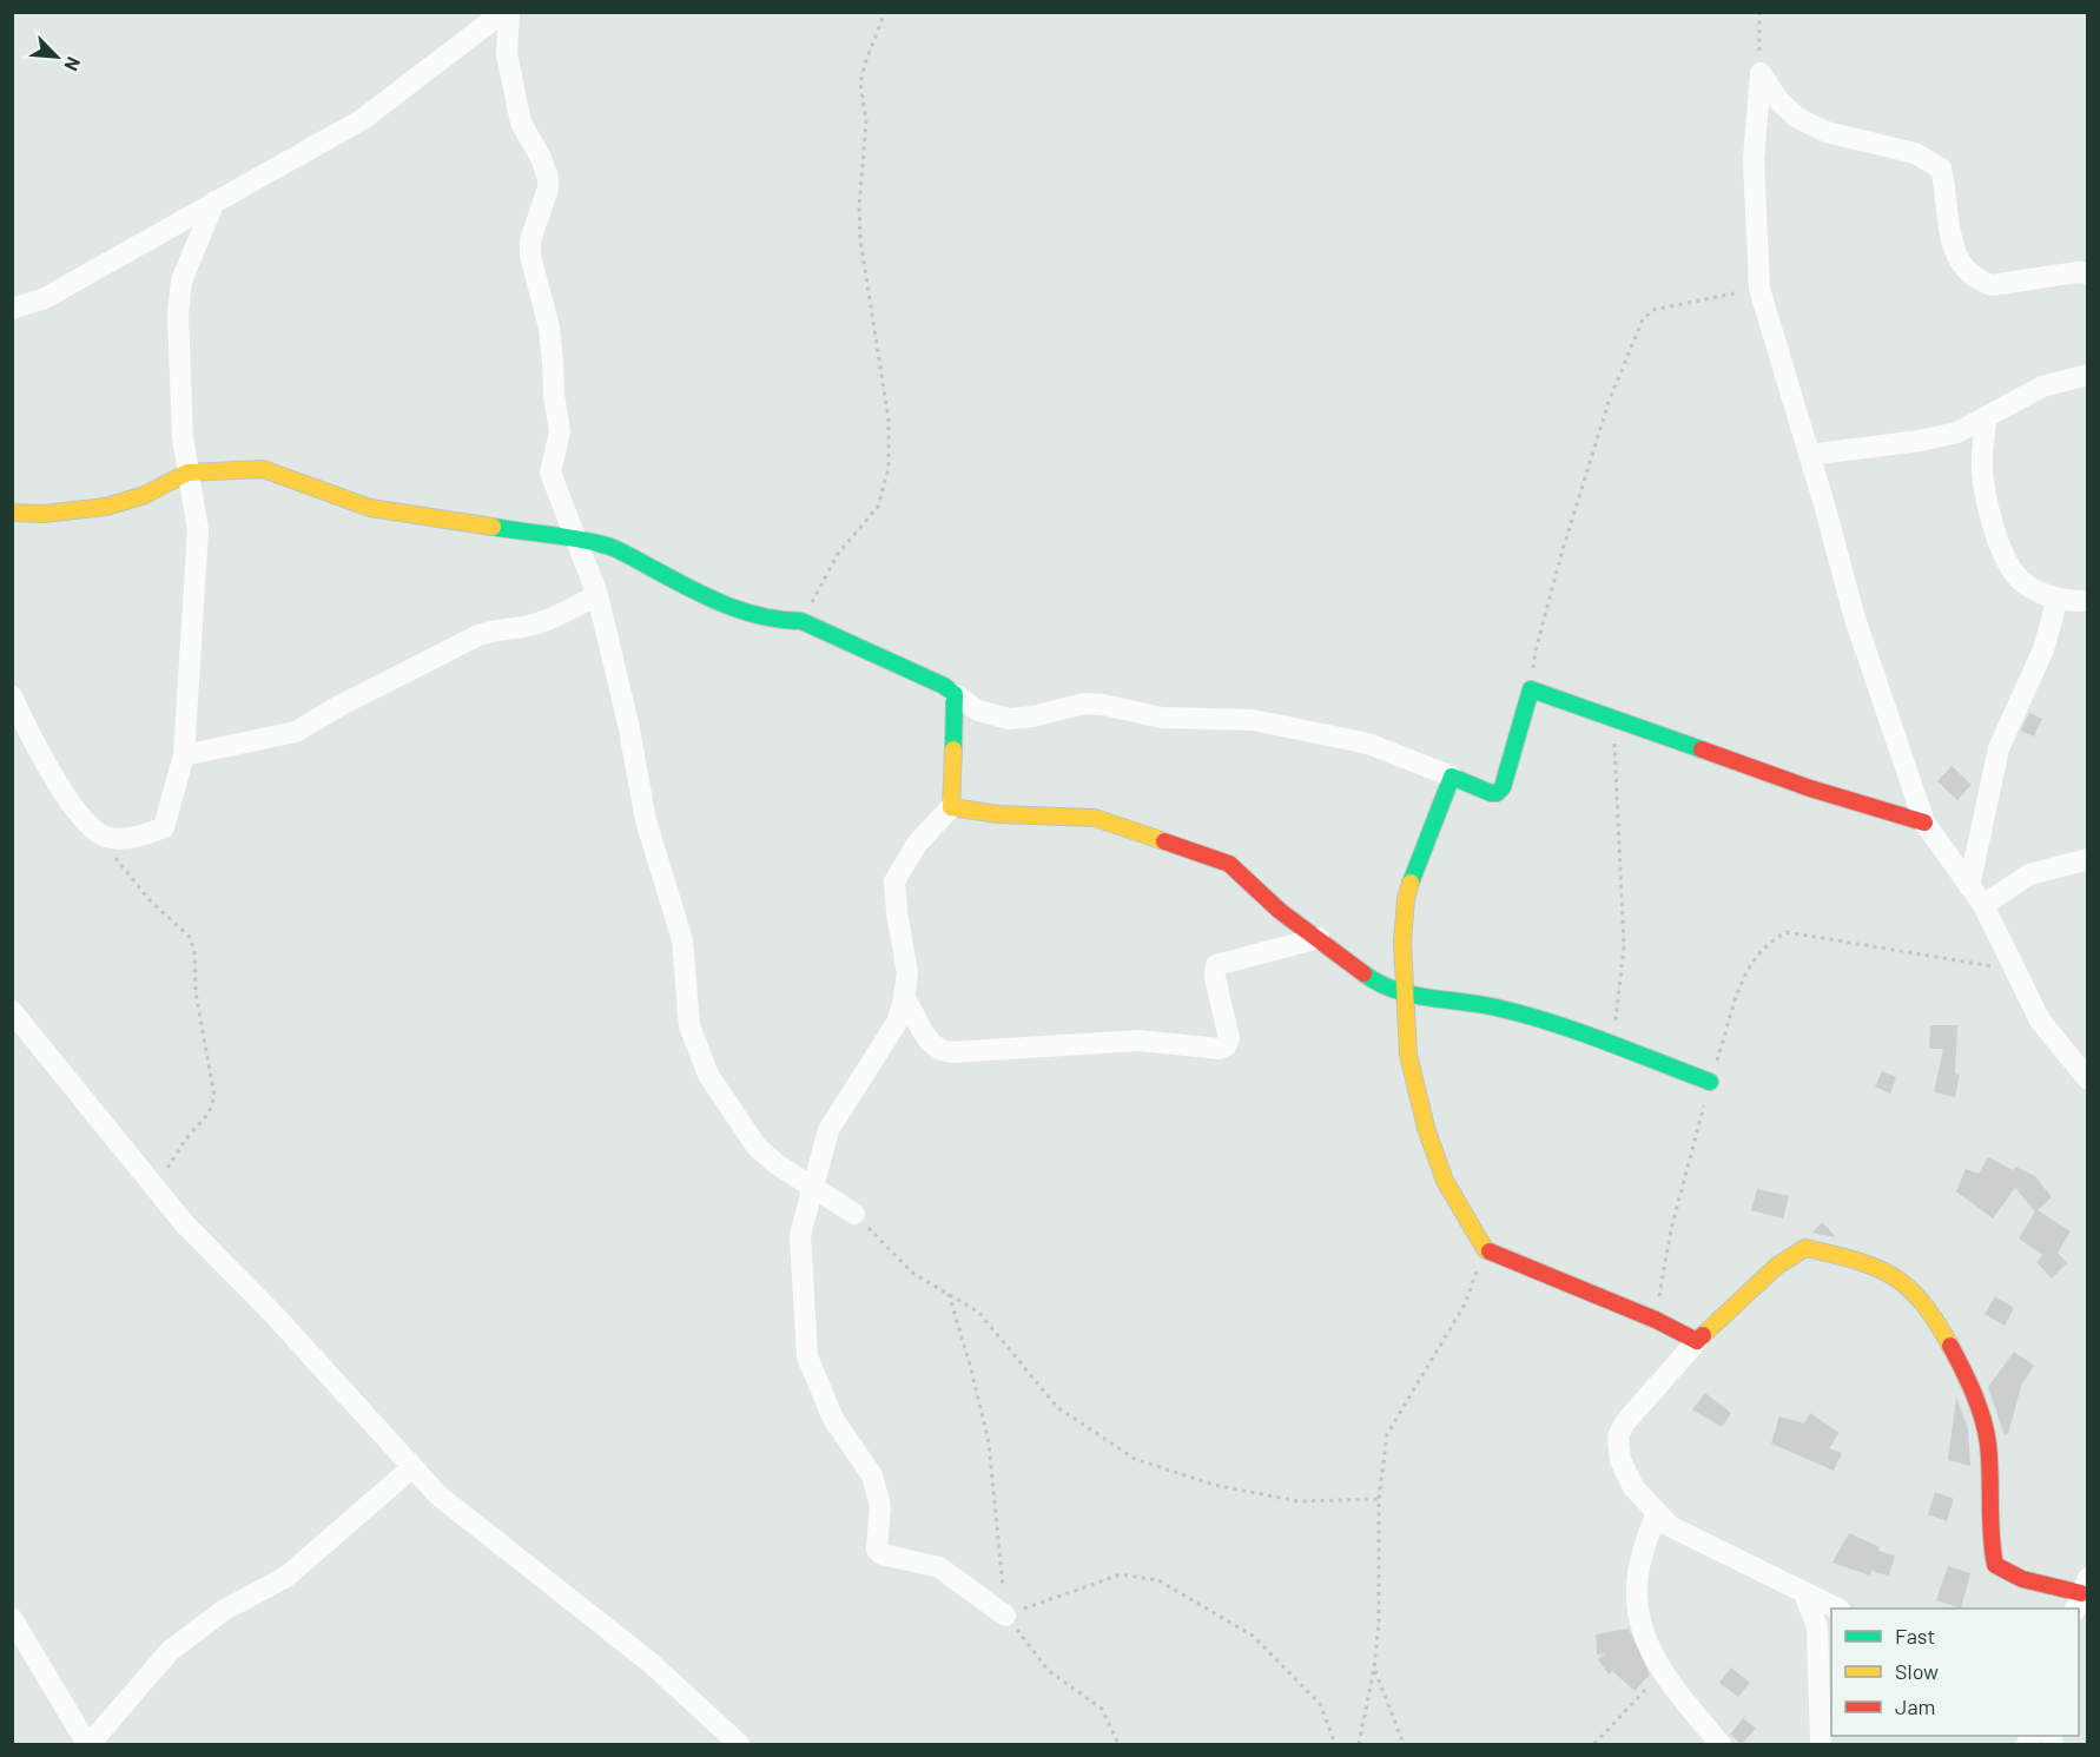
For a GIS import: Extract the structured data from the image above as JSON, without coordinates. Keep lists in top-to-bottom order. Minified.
{"legend":["Fast","Slow","Jam"],"north":"bottom right"}
